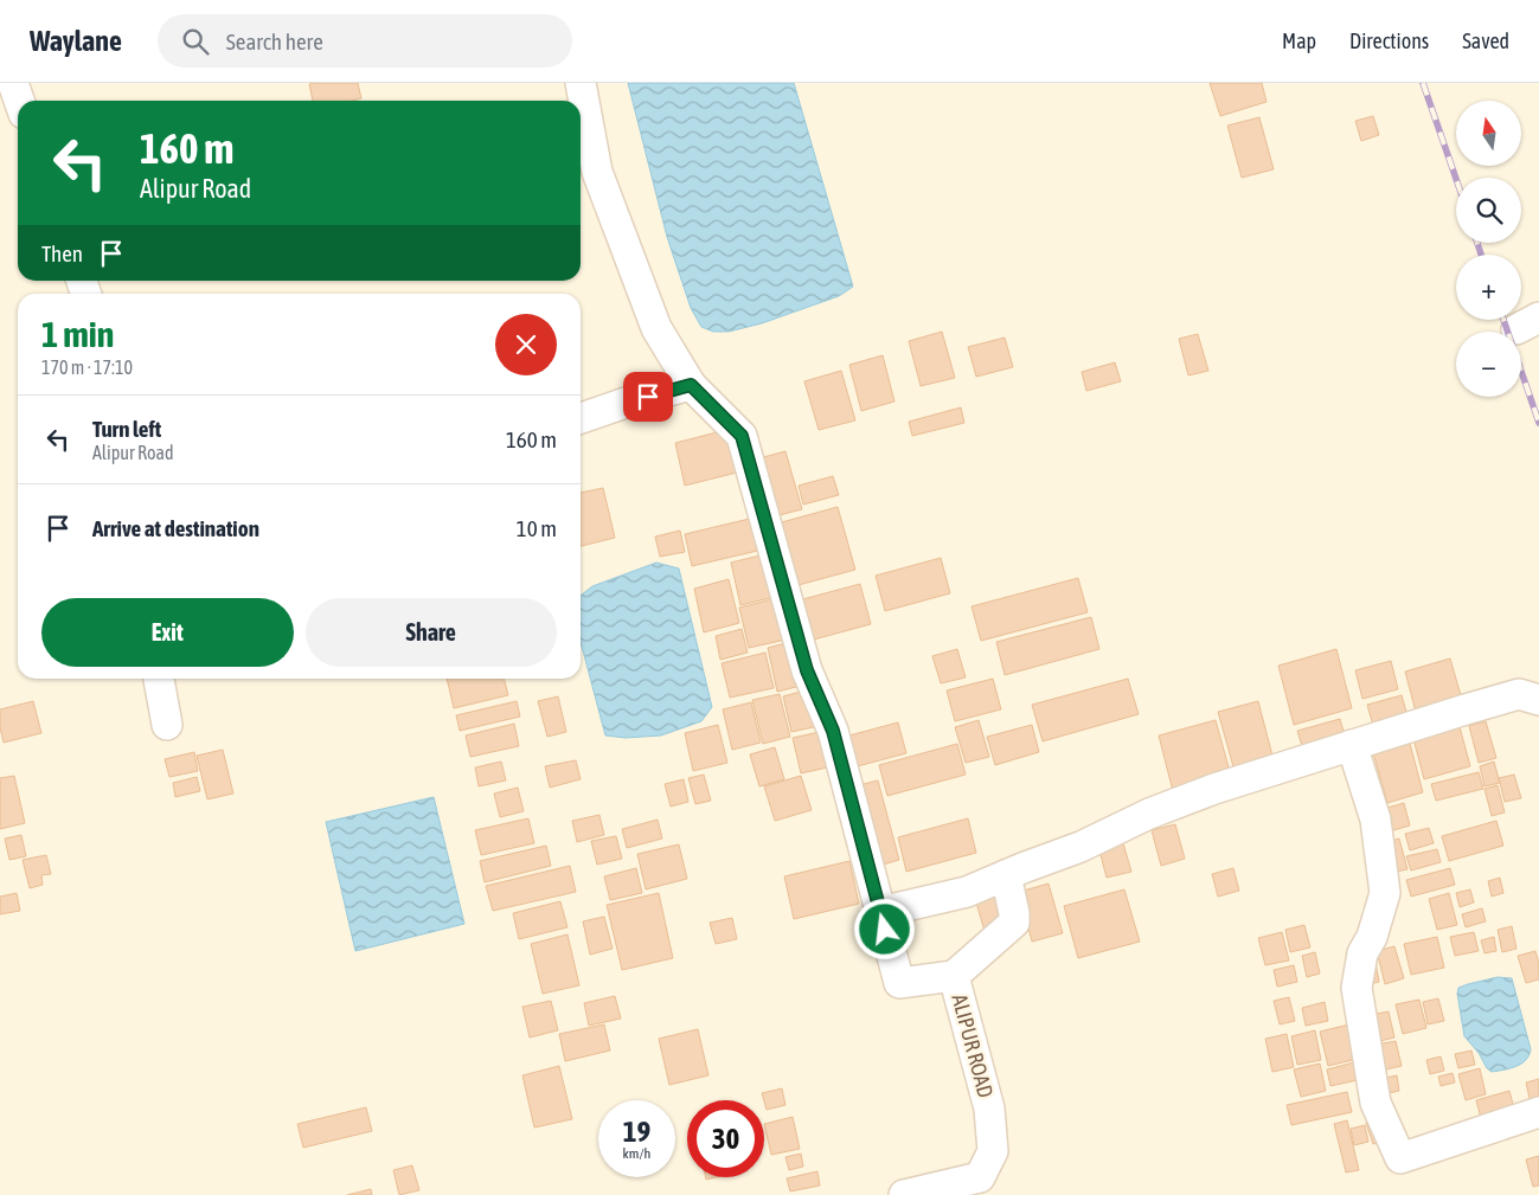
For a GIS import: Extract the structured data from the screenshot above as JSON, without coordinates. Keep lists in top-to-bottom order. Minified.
{"streets":{"street":["ALIPUR ROAD"]},"north":"top","page":{"header":"Waylane","search":"Search here","nav":["Map","Directions","Saved"],"map_buttons":["+","−"],"turn":["160 m","Alipur Road"],"then":"Then","heading":["1 min","170 m · 17:10"],"list":[{"name":"Turn left","note":"Alipur Road","value":"160 m"},{"name":"Arrive at destination","value":"10 m"}],"buttons":["Exit","Share"],"speed":"19 km/h","limit":"30"}}
